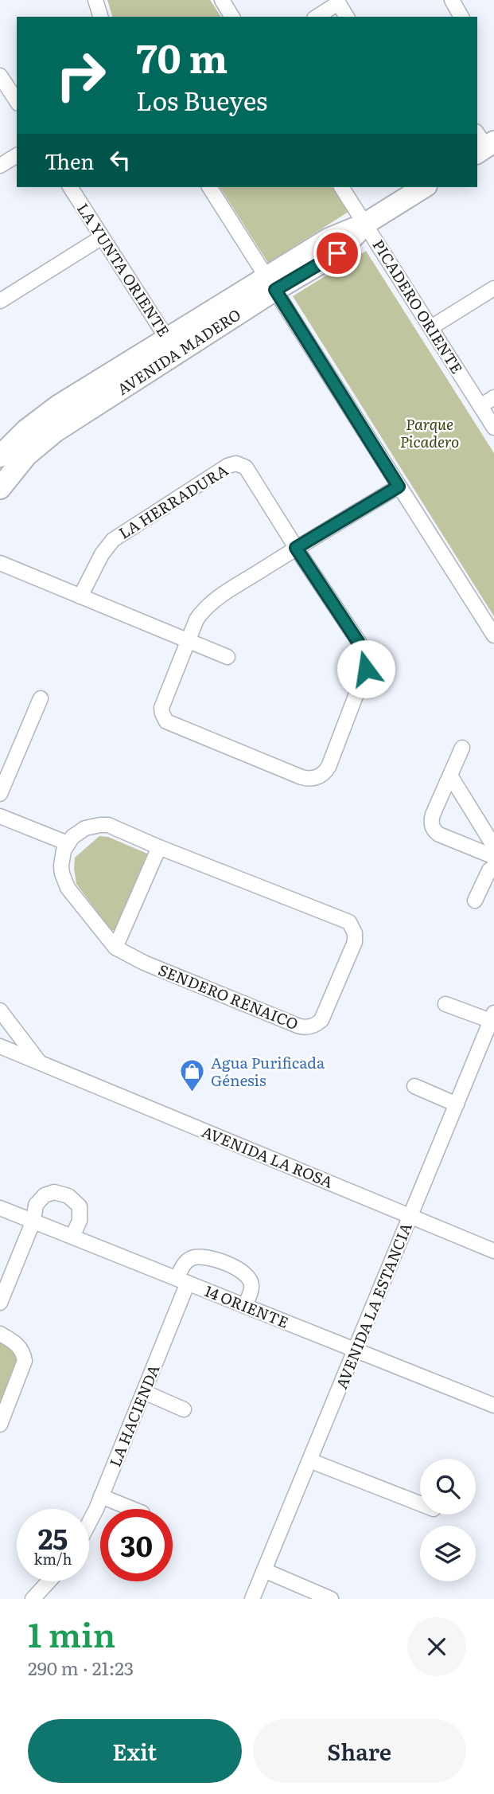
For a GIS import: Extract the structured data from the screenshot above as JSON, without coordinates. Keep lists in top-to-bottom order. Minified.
{"streets":{"street":["LA YUNTA ORIENTE","PICADERO ORIENTE","AVENIDA MADERO","LA HERRADURA","SENDERO RENAICO","AVENIDA LA ROSA","AVENIDA LA ESTANCIA","14 ORIENTE","LA HACIENDA"]},"crossings":[["LA YUNTA ORIENTE","AVENIDA MADERO"],["PICADERO ORIENTE","AVENIDA MADERO"],["AVENIDA LA ROSA","AVENIDA LA ESTANCIA"],["AVENIDA LA ESTANCIA","14 ORIENTE"],["14 ORIENTE","LA HACIENDA"]],"parks":["Parque Picadero"],"places":{"shop":["Agua Purificada Génesis"]},"page":{"turn":["70 m","Los Bueyes"],"then":"Then","speed":"25 km/h","limit":"30","heading":["1 min","290 m · 21:23"],"buttons":["Exit","Share"]}}
